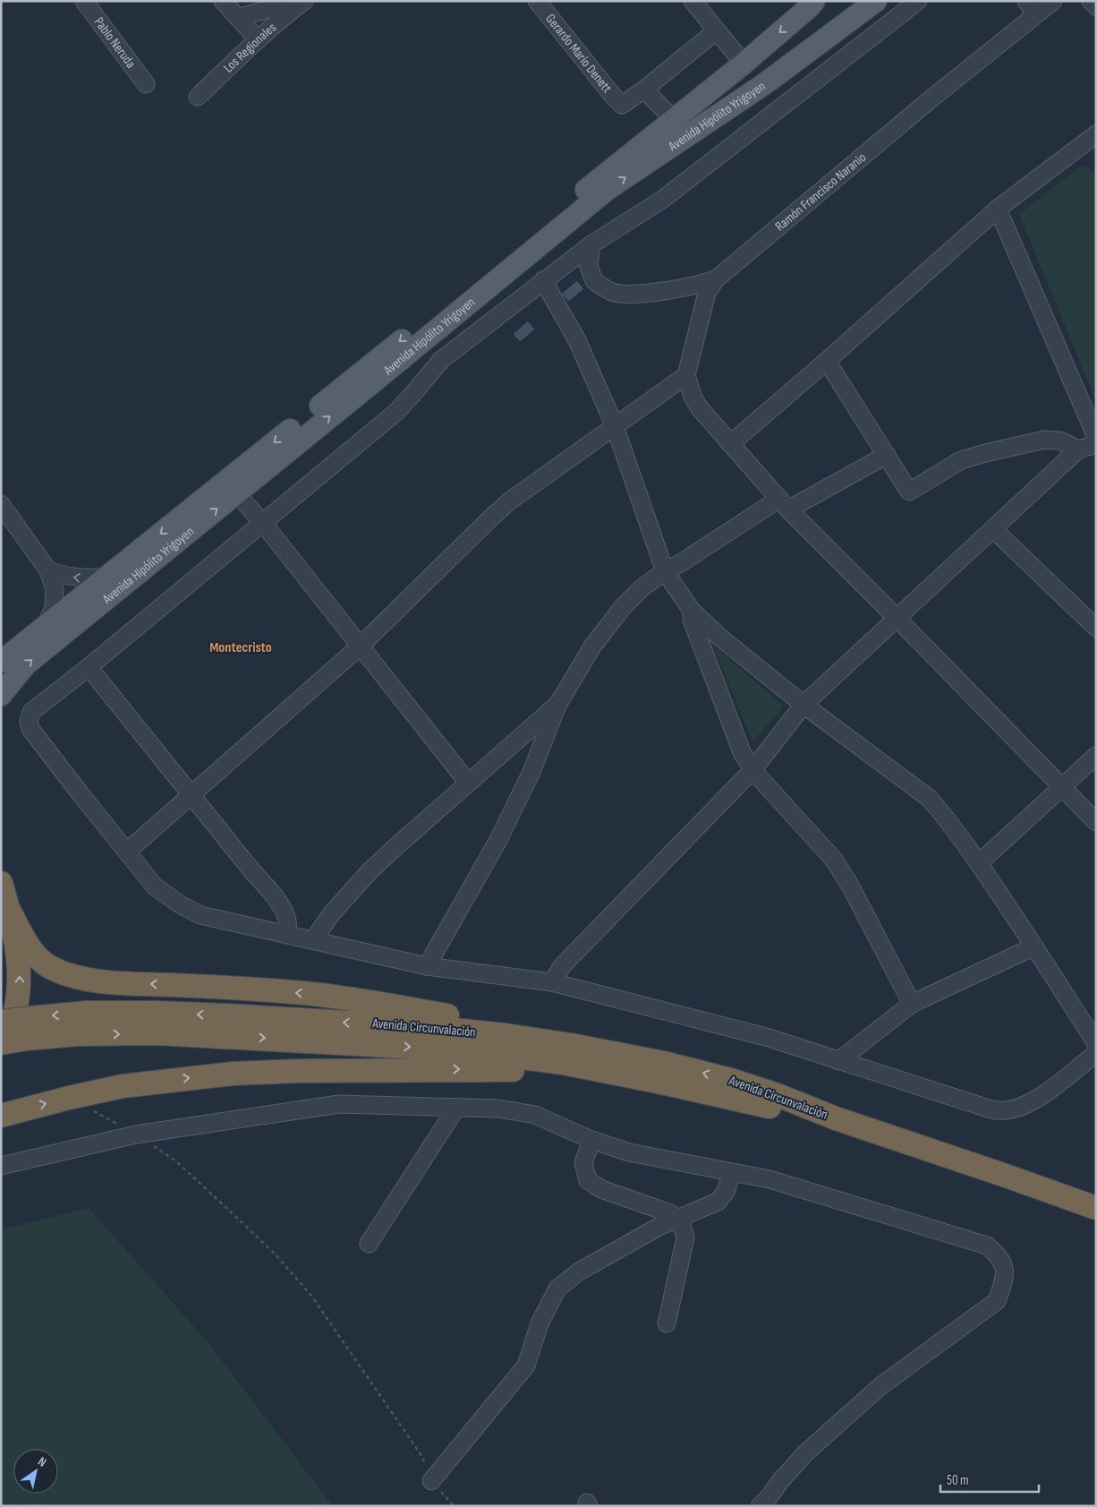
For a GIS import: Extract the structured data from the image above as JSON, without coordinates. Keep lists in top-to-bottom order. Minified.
{"streets":{"highway":["Avenida Circunvalación"],"main road":["Avenida Hipólito Yrigoyen"],"street":["Pablo Neruda","Los Regionales","Gerardo Mario Denett","Ramón Francisco Naranio"]},"districts":["Montecristo"],"scale_bar":"50 m","north":"top right"}
